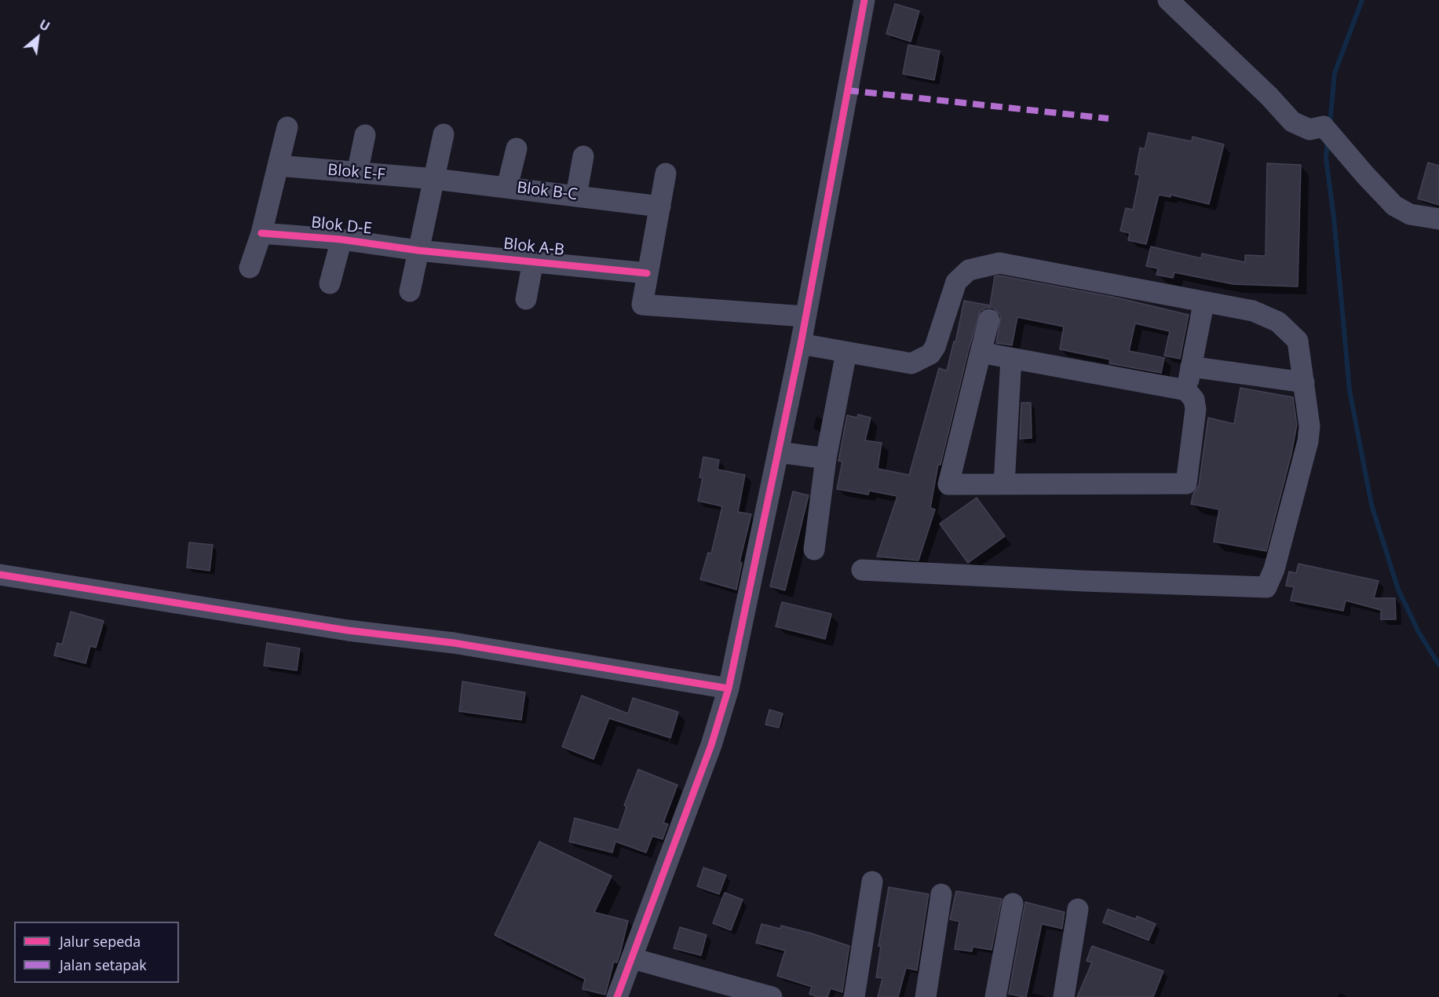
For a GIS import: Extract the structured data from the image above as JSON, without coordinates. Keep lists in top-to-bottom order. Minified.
{"streets":{"street":["Blok E-F","Blok B-C","Blok D-E","Blok A-B"]},"crossings":[["Blok E-F","Blok B-C"],["Blok D-E","Blok A-B"]],"legend":["Jalur sepeda","Jalan setapak"],"north":"top right"}
